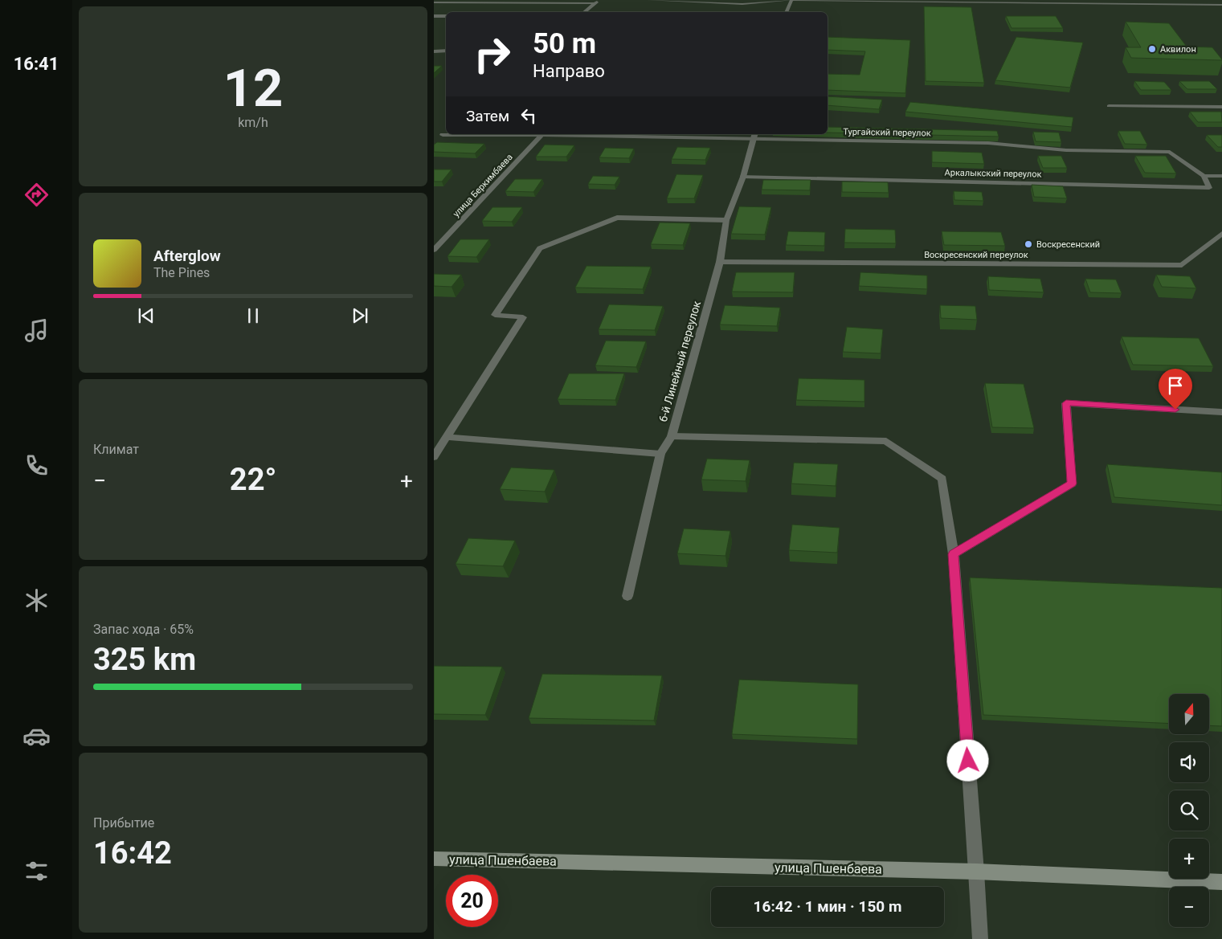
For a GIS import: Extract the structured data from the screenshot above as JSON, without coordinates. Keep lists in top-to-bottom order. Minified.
{"streets":{"street":["Тургайский переулок","Аркалыкский переулок","улица Беркимбаева","Воскресенский переулок","6-й Линейный переулок","улица Пшенбаева"]},"crossings":[["Тургайский переулок","Аркалыкский переулок"],["Тургайский переулок","6-й Линейный переулок"],["Аркалыкский переулок","6-й Линейный переулок"],["Воскресенский переулок","6-й Линейный переулок"]],"places":["Аквилон","Воскресенский"],"north":"top","page":{"tabs":"16:41","tile":[["12","km/h"],"Климат",["Запас хода · 65%","325 km"],["Прибытие","16:42"]],"turn":["50 m","Направо"],"then":"Затем","song":["Afterglow","The Pines"],"heat":["−","22°","+"],"map_buttons":["+","−"],"limit":"20","trip":"16:42 · 1 мин · 150 m"}}
